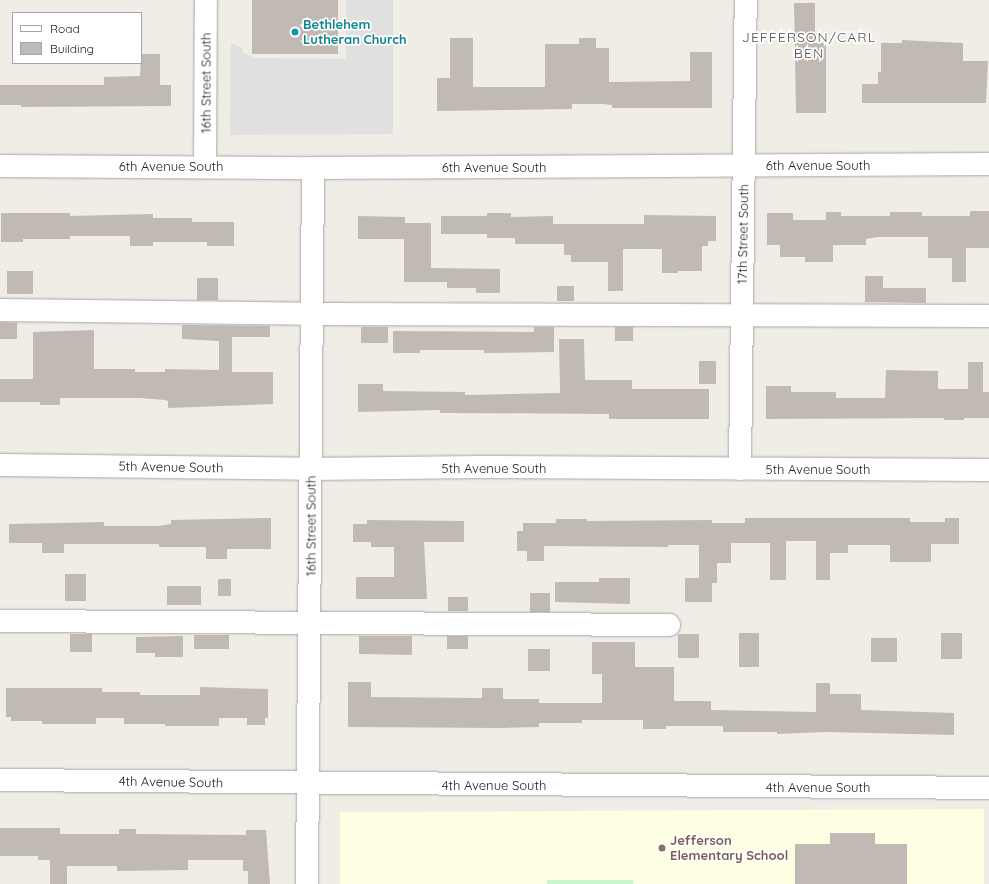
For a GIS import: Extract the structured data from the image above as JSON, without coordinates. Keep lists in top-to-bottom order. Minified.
{"streets":{"street":["16th Street South","6th Avenue South","17th Street South","5th Avenue South","4th Avenue South"]},"crossings":[["16th Street South","6th Avenue South"],["16th Street South","5th Avenue South"],["16th Street South","4th Avenue South"],["6th Avenue South","17th Street South"],["17th Street South","5th Avenue South"]],"districts":["JEFFERSON/CARL BEN"],"places":["Bethlehem Lutheran Church","Jefferson Elementary School"],"legend":["Road","Building"]}
